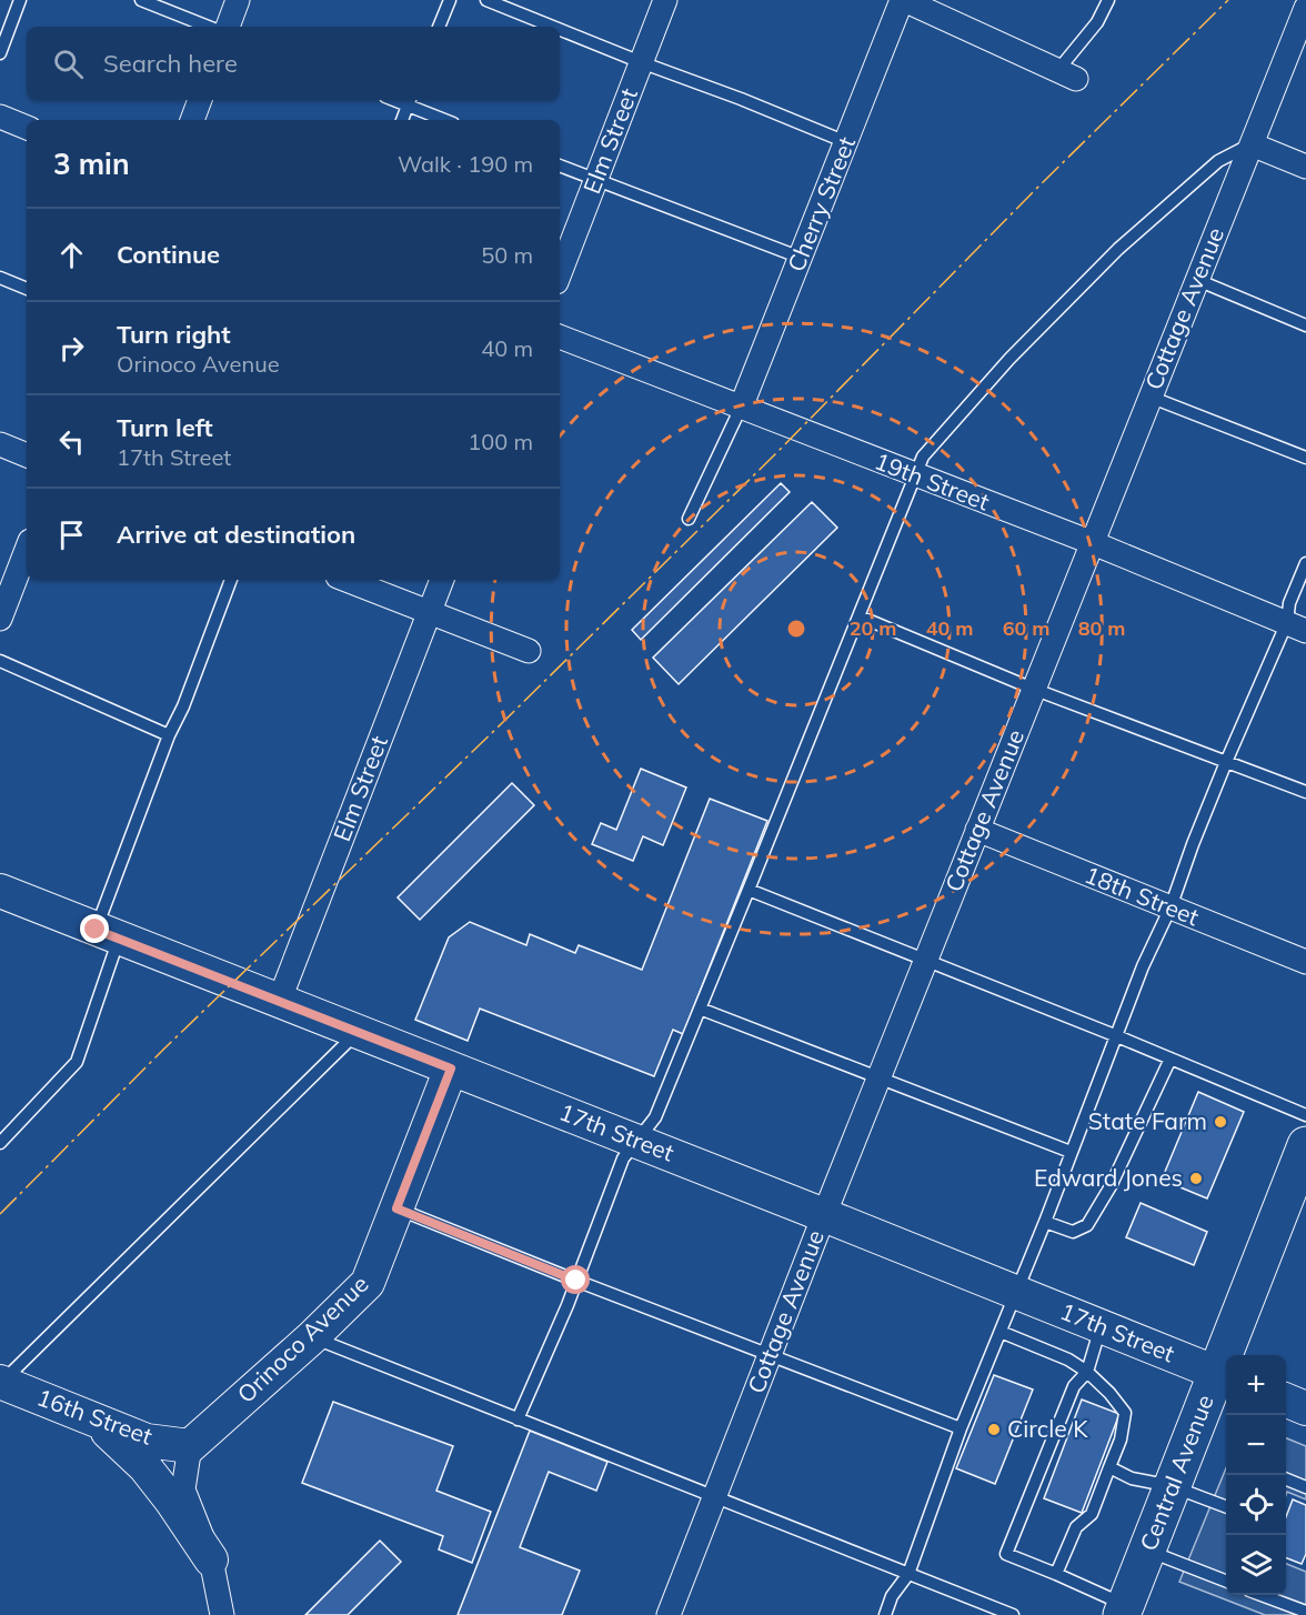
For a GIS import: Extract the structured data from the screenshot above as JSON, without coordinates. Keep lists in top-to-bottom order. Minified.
{"streets":{"main road":["Central Avenue"],"street":["Elm Street","Cherry Street","Cottage Avenue","19th Street","18th Street","17th Street","Orinoco Avenue","16th Street"]},"crossings":[["Elm Street","17th Street"],["Cherry Street","19th Street"],["Cottage Avenue","19th Street"],["Cottage Avenue","18th Street"],["Cottage Avenue","17th Street"],["17th Street","Orinoco Avenue"],["17th Street","Central Avenue"],["Orinoco Avenue","16th Street"]],"places":["State Farm","Edward Jones","Circle K"],"page":{"search":"Search here","heading":["3 min","Walk · 190 m"],"list":[["Continue","50 m"],["Turn right","Orinoco Avenue","40 m"],["Turn left","17th Street","100 m"],"Arrive at destination"],"map_buttons":["+","−"]},"rings":["20 m","40 m","60 m","80 m"]}
